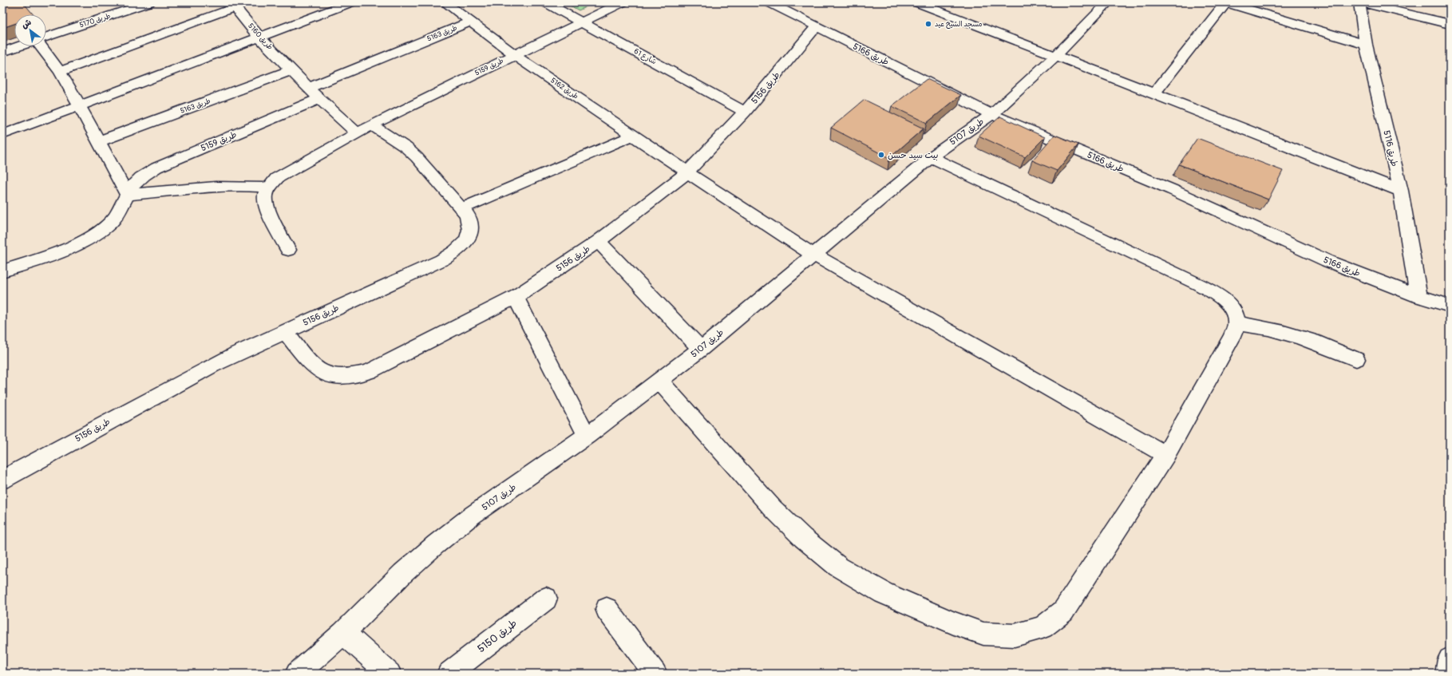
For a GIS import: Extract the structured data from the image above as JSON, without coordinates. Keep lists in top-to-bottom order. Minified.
{"streets":{"street":["طريق 5170","طريق 5163","طريق 5160","طريق 5166","شارع 61","طريق 5159","طريق 5156","طريق 5162","طريق 5107","طريق 5116","طريق 5150"]},"crossings":[["طريق 5163","طريق 5160"],["طريق 5163","طريق 5162"],["طريق 5160","طريق 5159"],["طريق 5166","طريق 5156"],["طريق 5166","طريق 5107"],["طريق 5166","طريق 5116"],["شارع 61","طريق 5159"],["شارع 61","طريق 5156"],["طريق 5159","طريق 5156"],["طريق 5159","طريق 5162"],["طريق 5156","طريق 5162"],["طريق 5162","طريق 5107"]],"places":["مسجد الشيخ عيد","بيت سيد حسن"],"north":"top left"}
